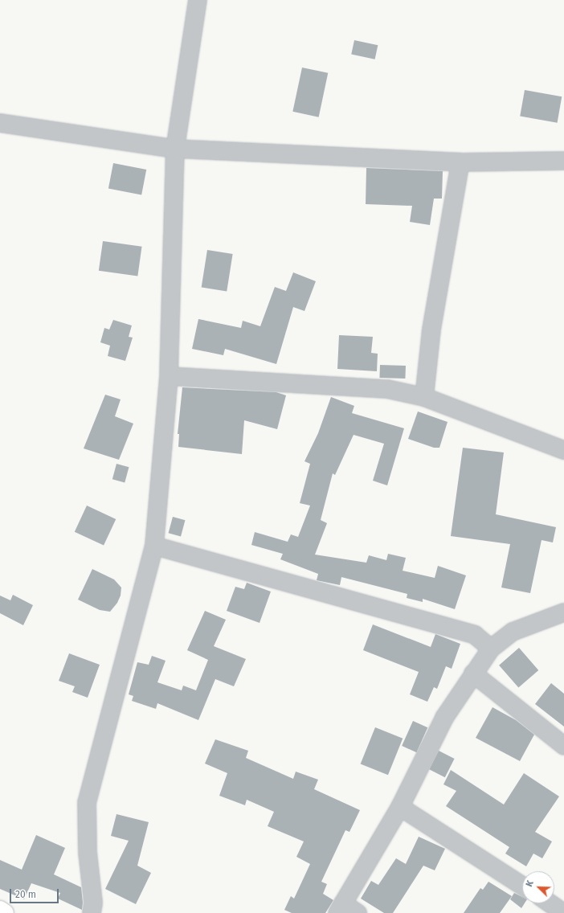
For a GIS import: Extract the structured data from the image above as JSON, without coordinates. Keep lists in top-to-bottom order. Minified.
{"scale_bar":"20 m","north":"top left"}
